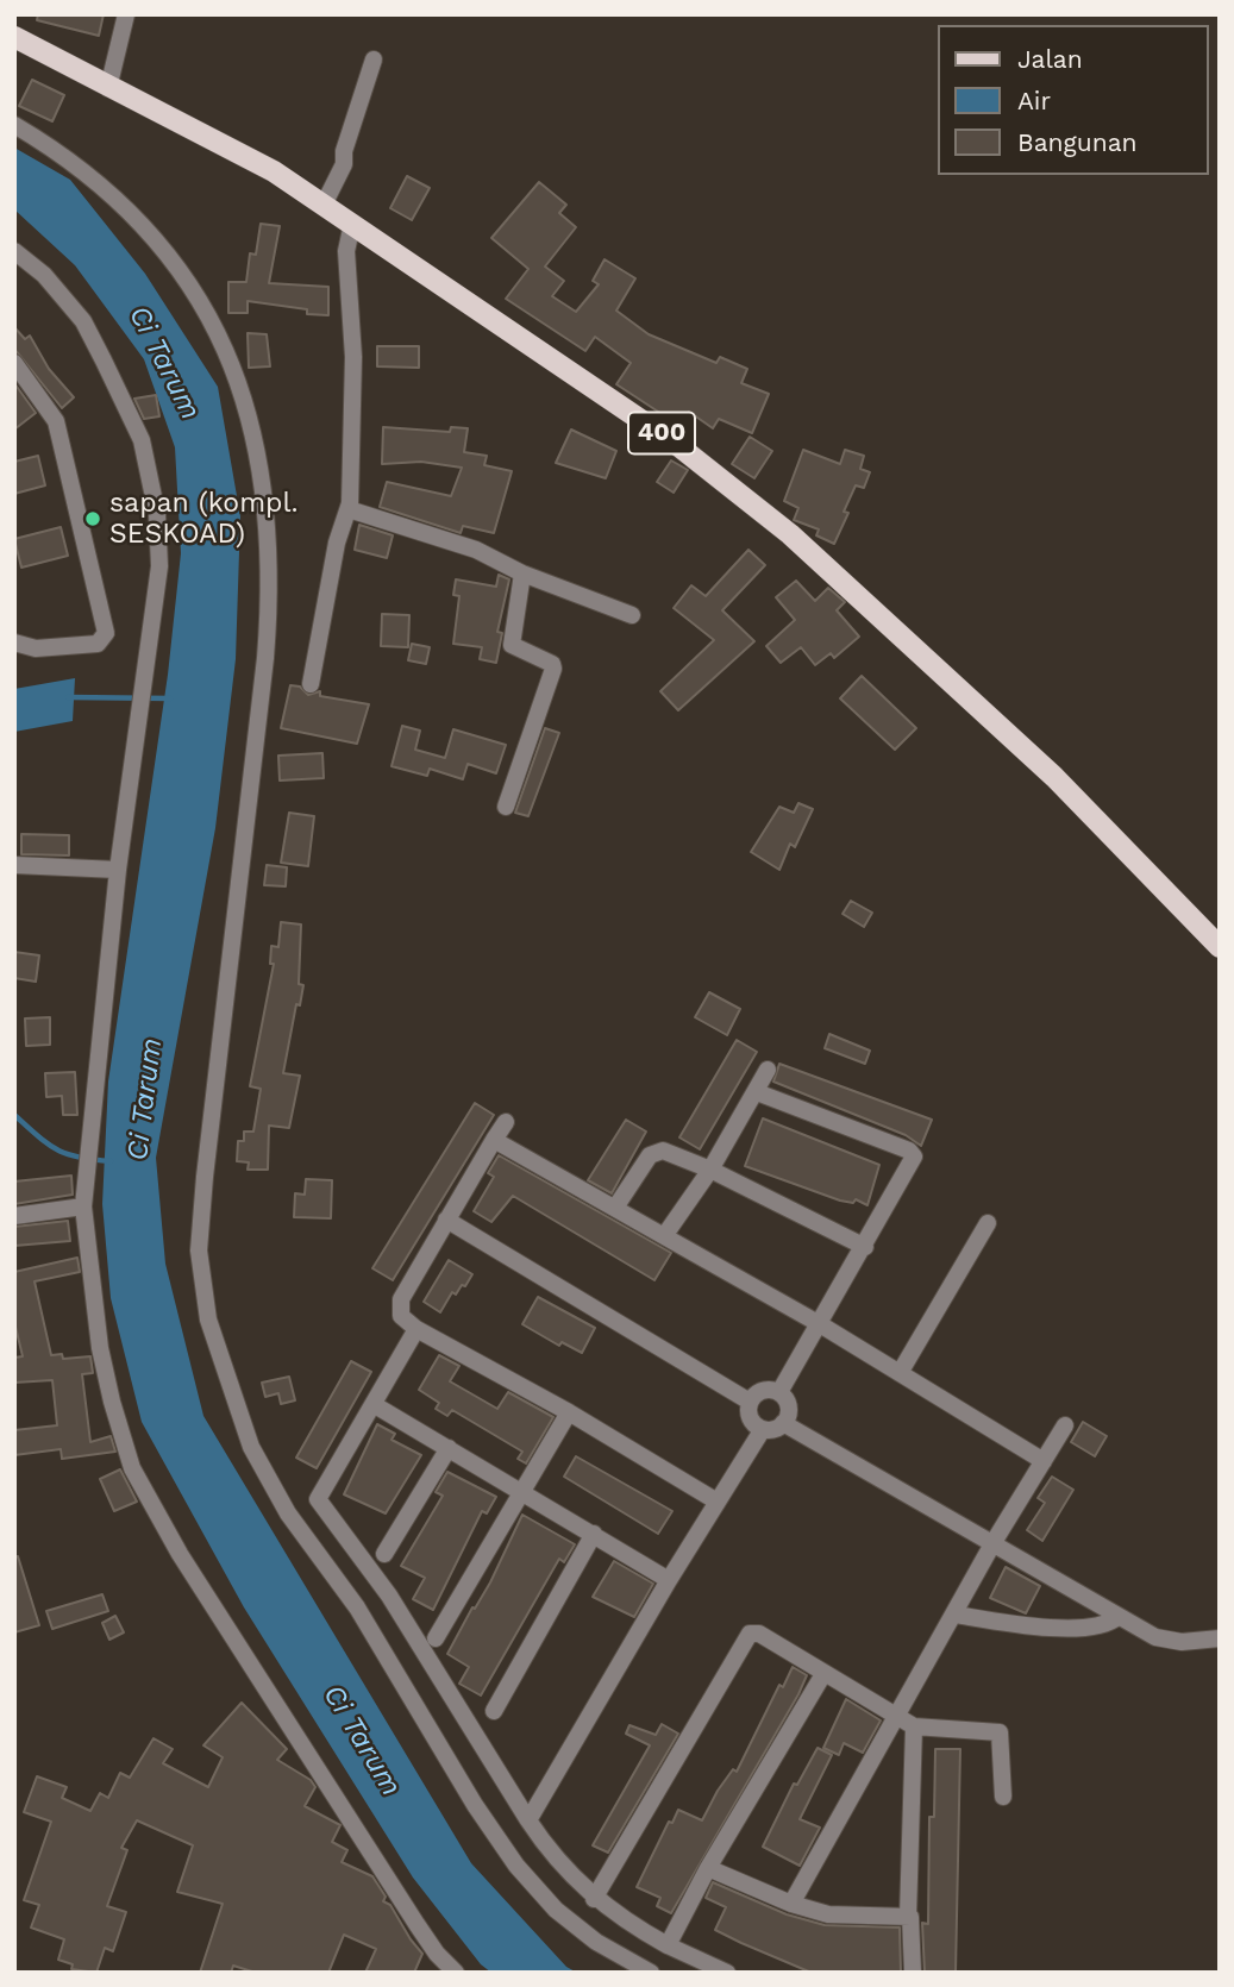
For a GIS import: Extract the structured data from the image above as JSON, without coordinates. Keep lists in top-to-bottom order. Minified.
{"streets":{"main road":["400"]},"water":["Ci Tarum"],"places":["sapan (kompl. SESKOAD)"],"legend":["Jalan","Air","Bangunan"]}
